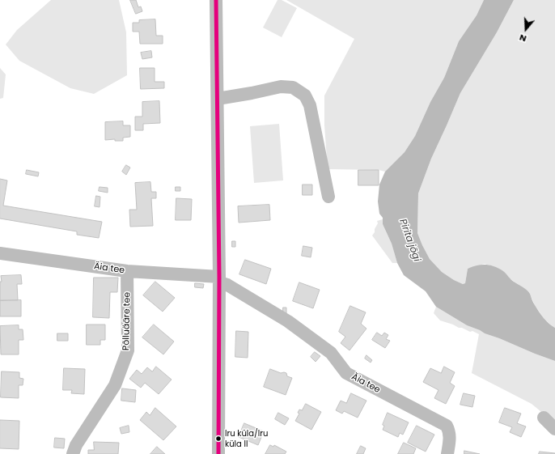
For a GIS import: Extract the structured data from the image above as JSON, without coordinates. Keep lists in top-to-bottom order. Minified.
{"streets":{"street":["Äia tee","Põlluääre tee"]},"crossings":[["Äia tee","Põlluääre tee"]],"water":["Pirita jõgi"],"places":["Iru küla/Iru küla II"],"north":"bottom"}
